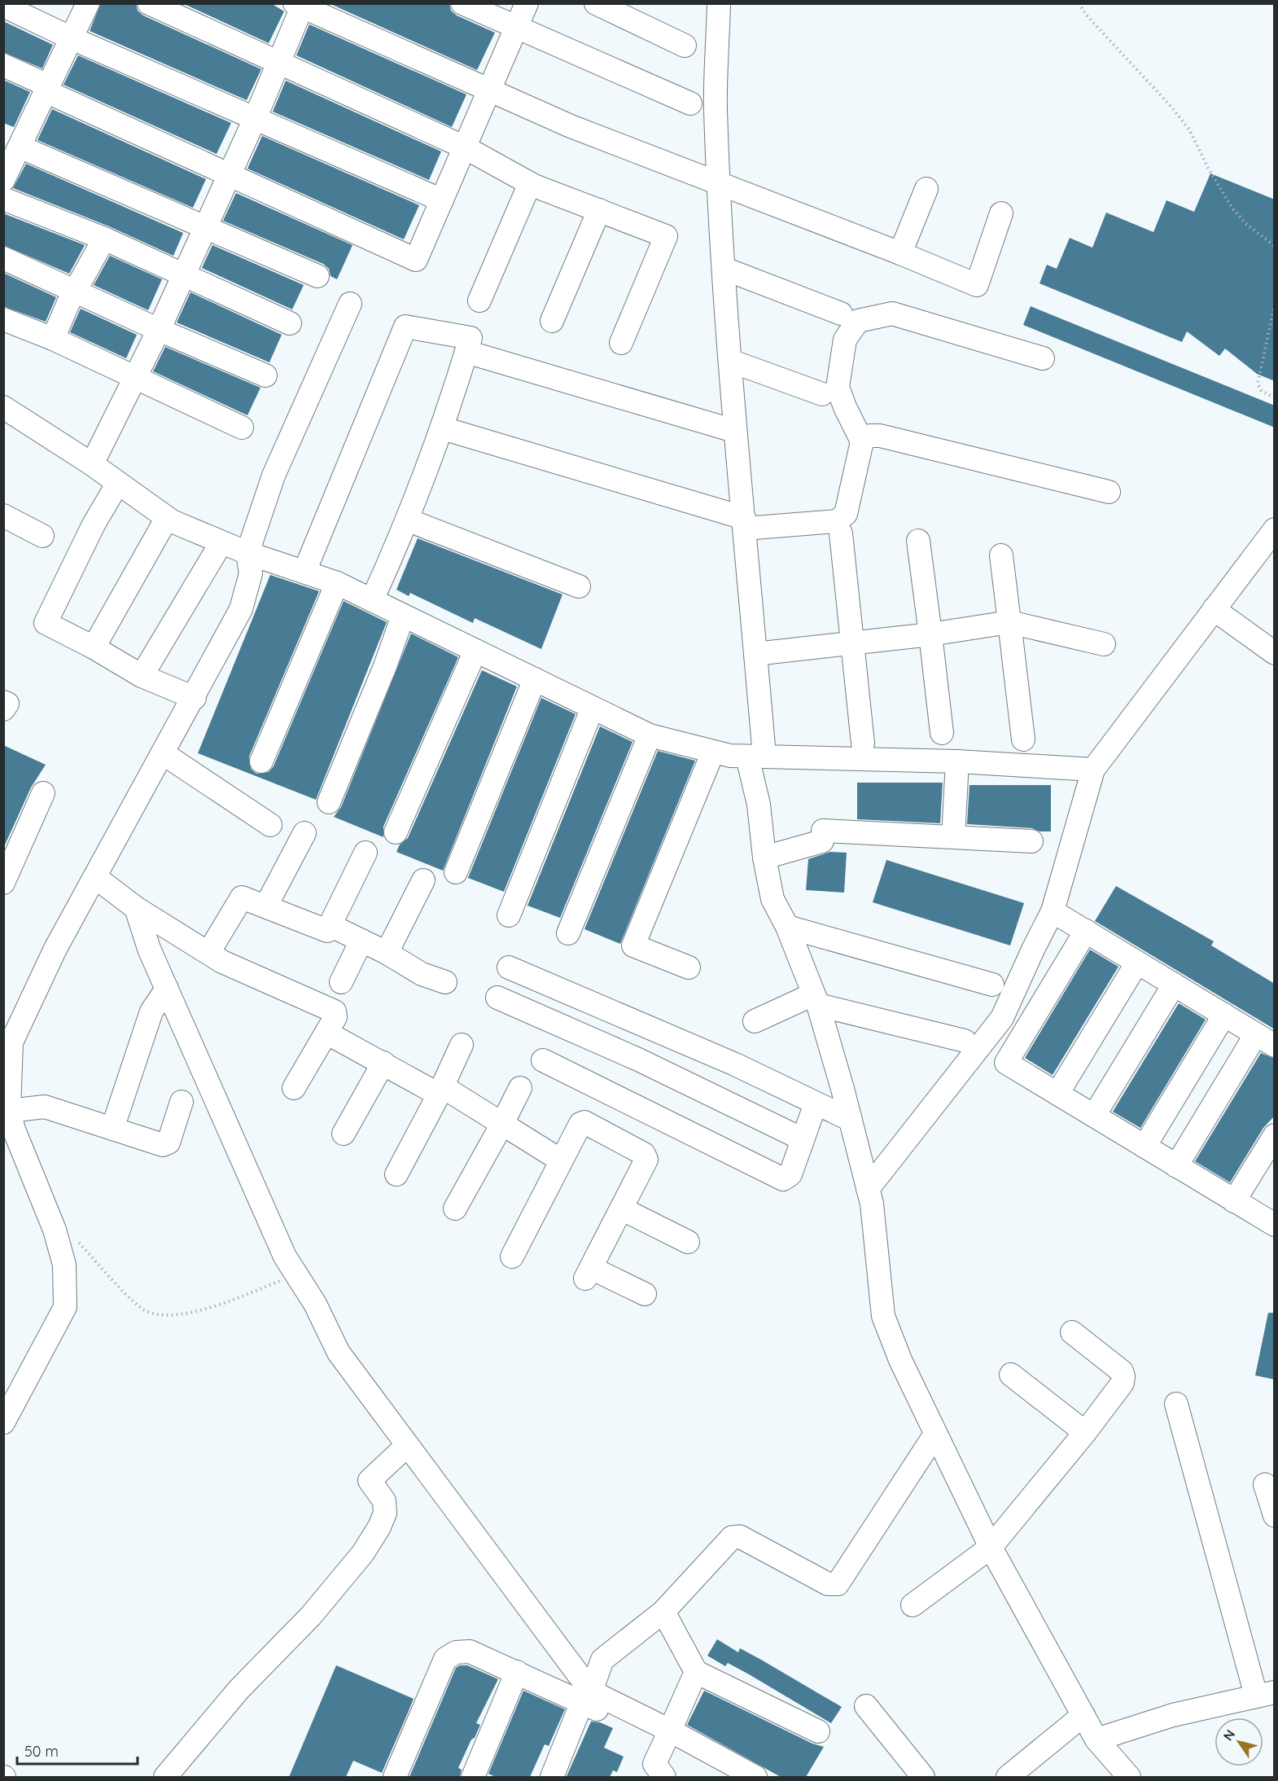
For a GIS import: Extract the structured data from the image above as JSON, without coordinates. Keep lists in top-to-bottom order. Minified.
{"scale_bar":"50 m","north":"top left"}
